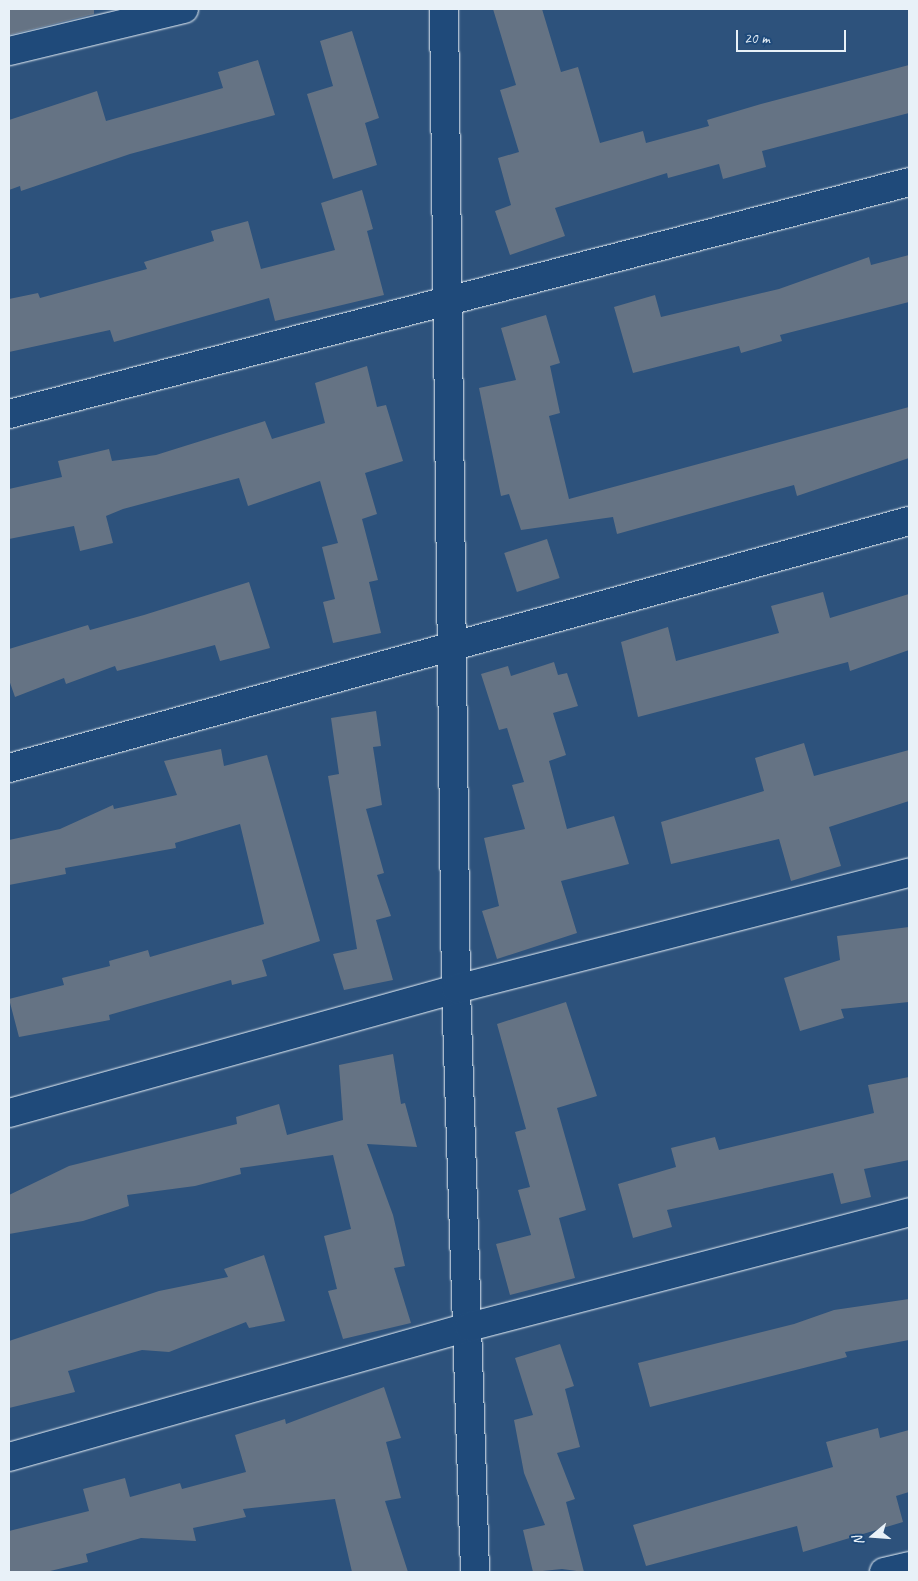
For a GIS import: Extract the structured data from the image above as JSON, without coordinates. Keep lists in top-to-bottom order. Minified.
{"scale_bar":"20 m","north":"left"}
